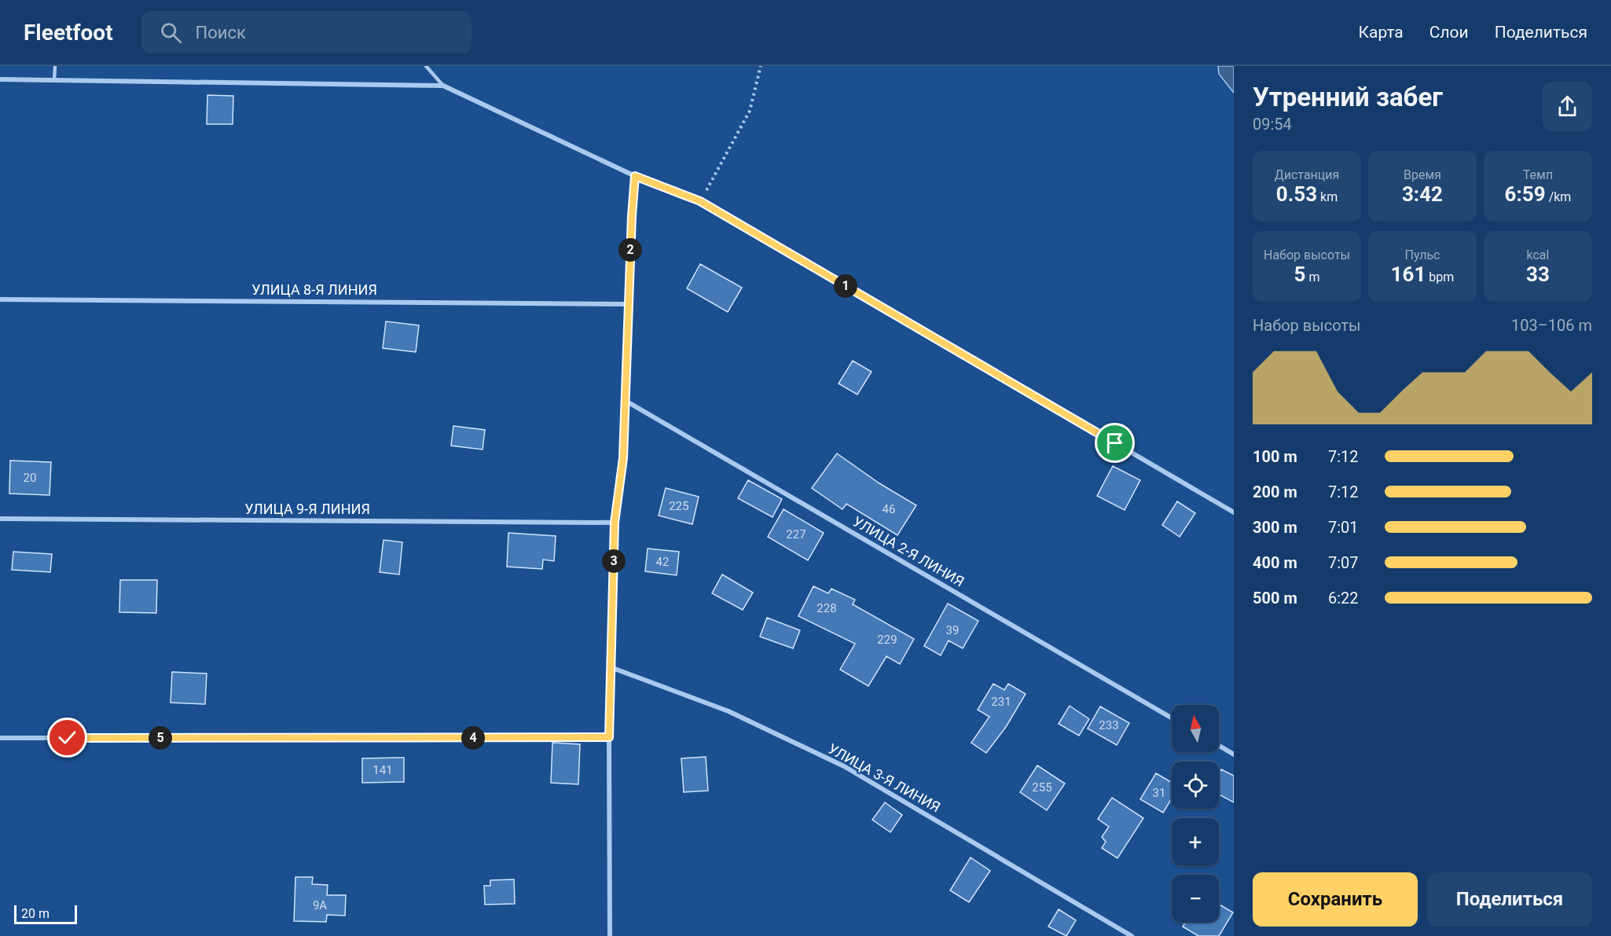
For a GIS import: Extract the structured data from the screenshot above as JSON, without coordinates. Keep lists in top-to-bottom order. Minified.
{"streets":{"street":["УЛИЦА 8-Я ЛИНИЯ","УЛИЦА 9-Я ЛИНИЯ","УЛИЦА 2-Я ЛИНИЯ","УЛИЦА 3-Я ЛИНИЯ"]},"house_numbers":["20","225","46","227","42","228","39","229","231","233","141","255","31","9А"],"scale_bar":"20 m","north":"top","page":{"header":"Fleetfoot","search":"Поиск","nav":["Карта","Слои","Поделиться"],"heading":["Утренний забег","09:54"],"stats":[["Дистанция","0.53 km"],["Время","3:42"],["Темп","6:59 /km"],["Набор высоты","5 m"],["Пульс","161 bpm"],["kcal","33"]],"pins":["2","1","3","4","5"],"chart":["Набор высоты","103–106 m"],"list":[{"name":"100 m","note":"7:12"},{"name":"200 m","note":"7:12"},{"name":"300 m","note":"7:01"},{"name":"400 m","note":"7:07"},{"name":"500 m","note":"6:22"}],"map_buttons":["+","−"],"buttons":["Сохранить","Поделиться"],"scale":"20 m"}}
